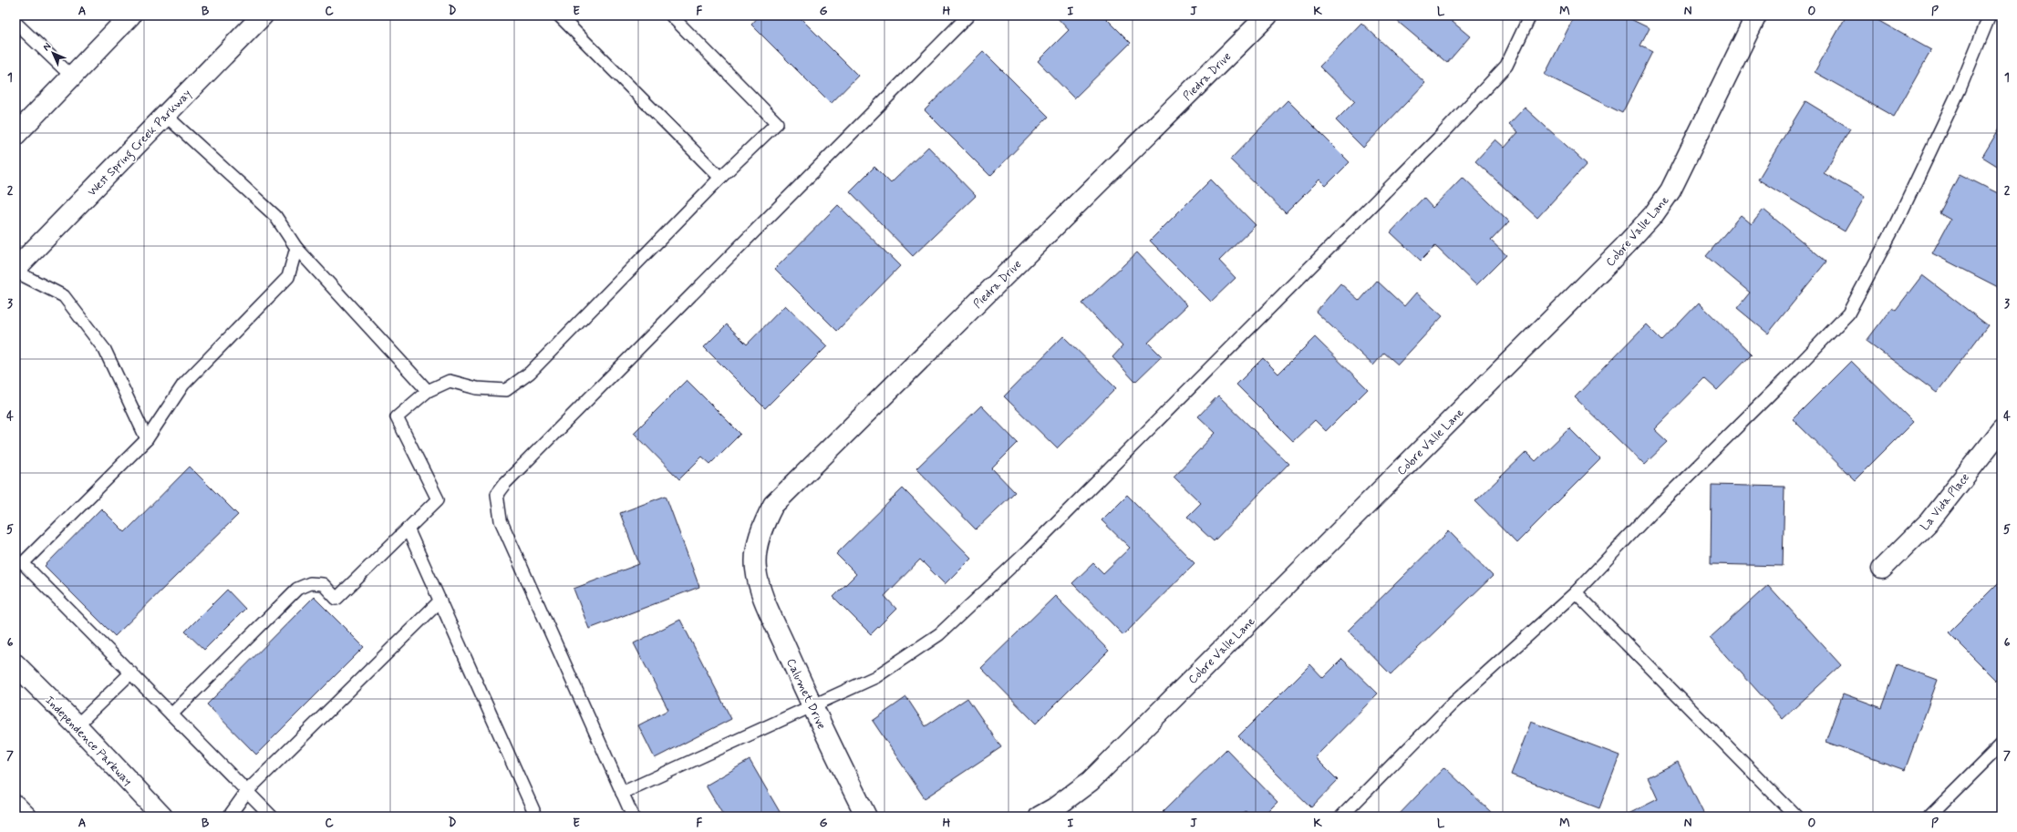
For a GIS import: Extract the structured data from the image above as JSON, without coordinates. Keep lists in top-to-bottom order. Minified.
{"streets":{"street":["Piedra Drive","West Spring Creek Parkway","Cobre Valle Lane","La Vida Place","Calumet Drive","Independence Parkway"]},"crossings":[["Piedra Drive","Calumet Drive"]],"north":"top left","grid":{"columns":["A","B","C","D","E","F","G","H","I","J","K","L","M","N","O","P"],"rows":["1","2","3","4","5","6","7"]}}
